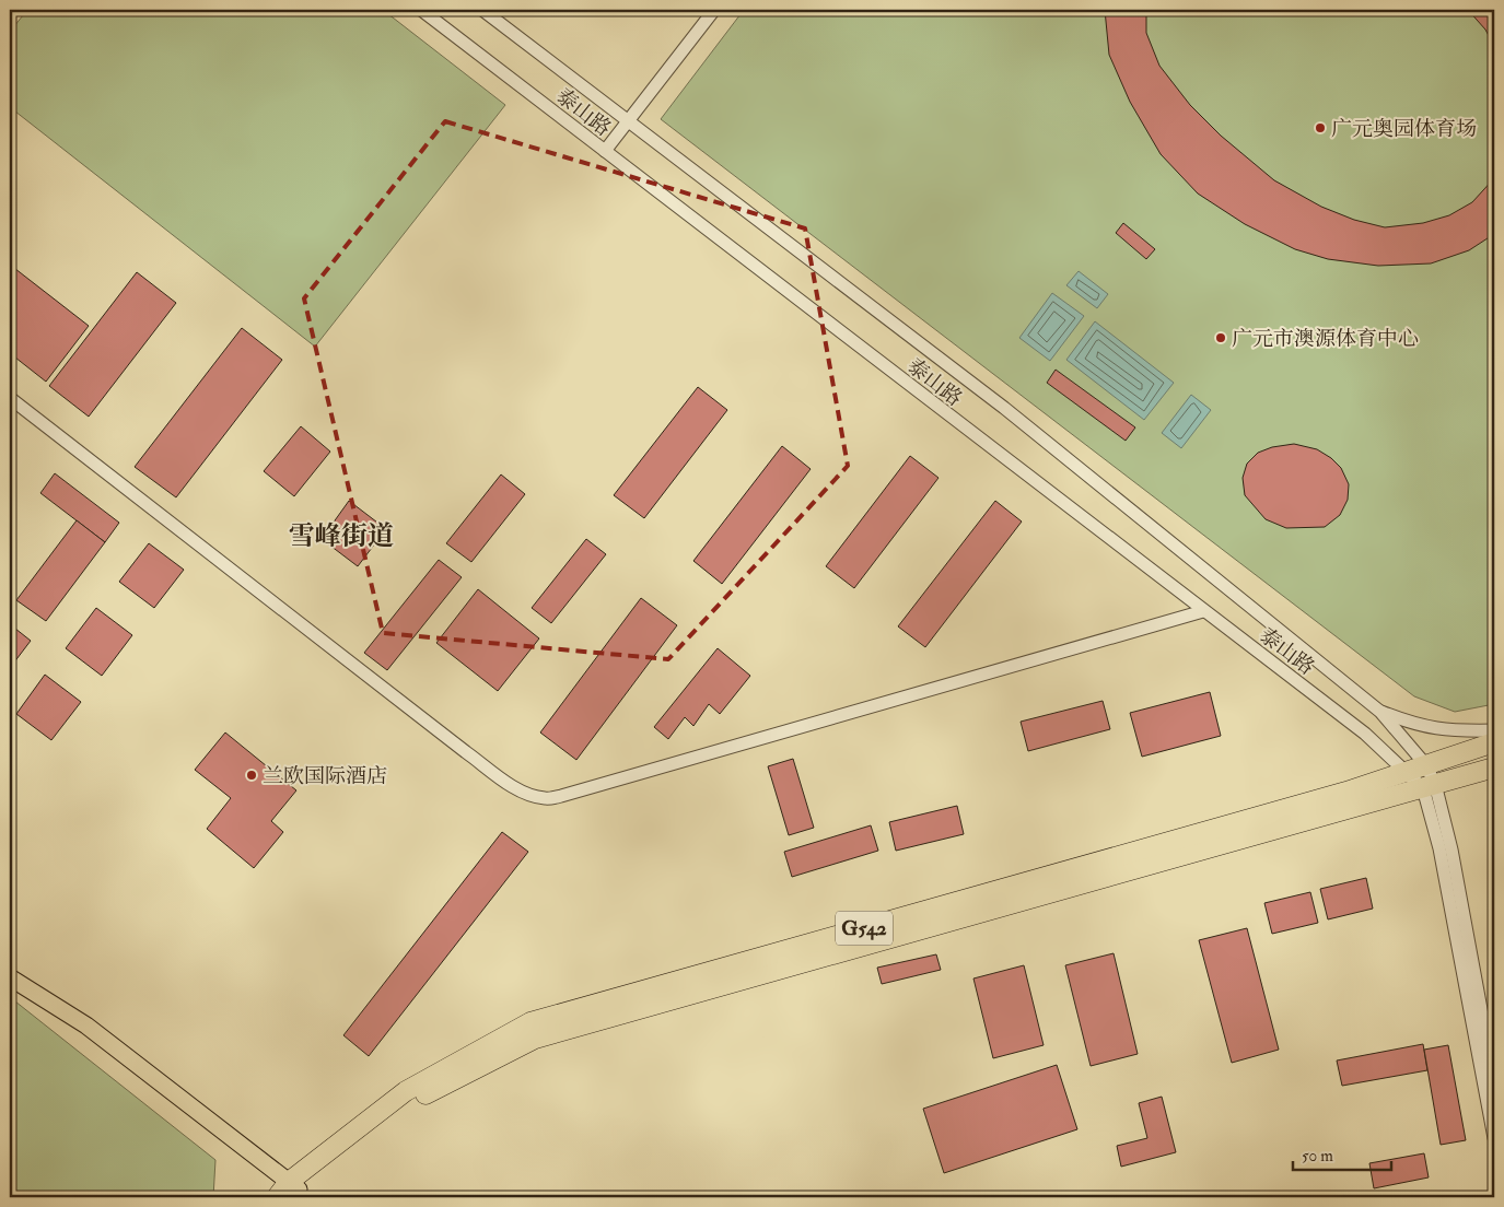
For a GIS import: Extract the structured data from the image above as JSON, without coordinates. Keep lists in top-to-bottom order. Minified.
{"streets":{"highway":["G542"],"street":["泰山路"]},"crossings":[["泰山路","G542"]],"districts":["雪峰街道"],"places":["广元奥园体育场","广元市澳源体育中心","兰欧国际酒店"],"scale_bar":"50 m"}
